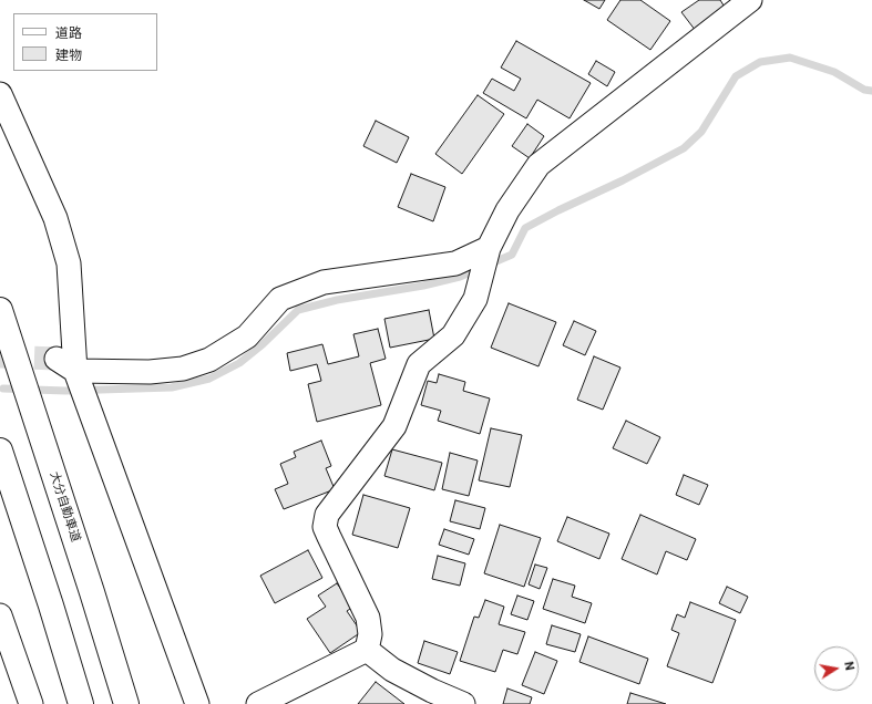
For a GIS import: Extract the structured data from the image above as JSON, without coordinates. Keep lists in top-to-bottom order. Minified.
{"streets":{"highway":["大分自動車道"]},"legend":["道路","建物"],"north":"right"}
